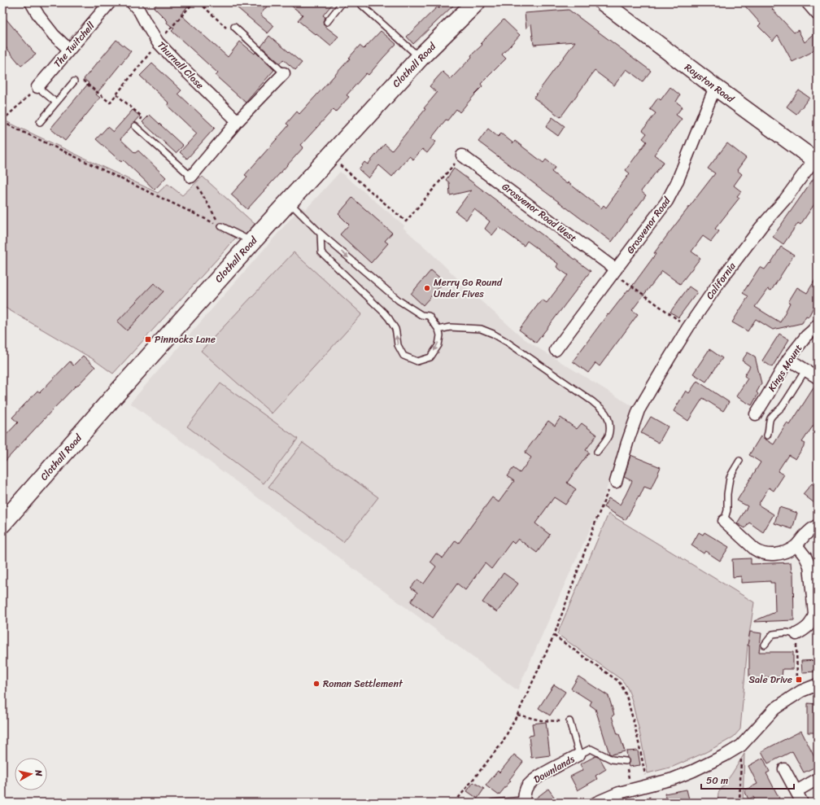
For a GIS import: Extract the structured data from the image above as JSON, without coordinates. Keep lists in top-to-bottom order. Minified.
{"streets":{"main road":["Clothall Road","Royston Road"],"street":["The Twitchell","Thurnall Close","Grosvenor Road West","Grosvenor Road","California","Kings Mount","Downlands"]},"crossings":[["Royston Road","Grosvenor Road"],["Royston Road","California"],["Grosvenor Road West","Grosvenor Road"]],"places":{"other":["Merry Go Round Under Fives","Roman Settlement"],"transit":["Pinnocks Lane","Sale Drive"]},"scale_bar":"50 m","north":"right"}
